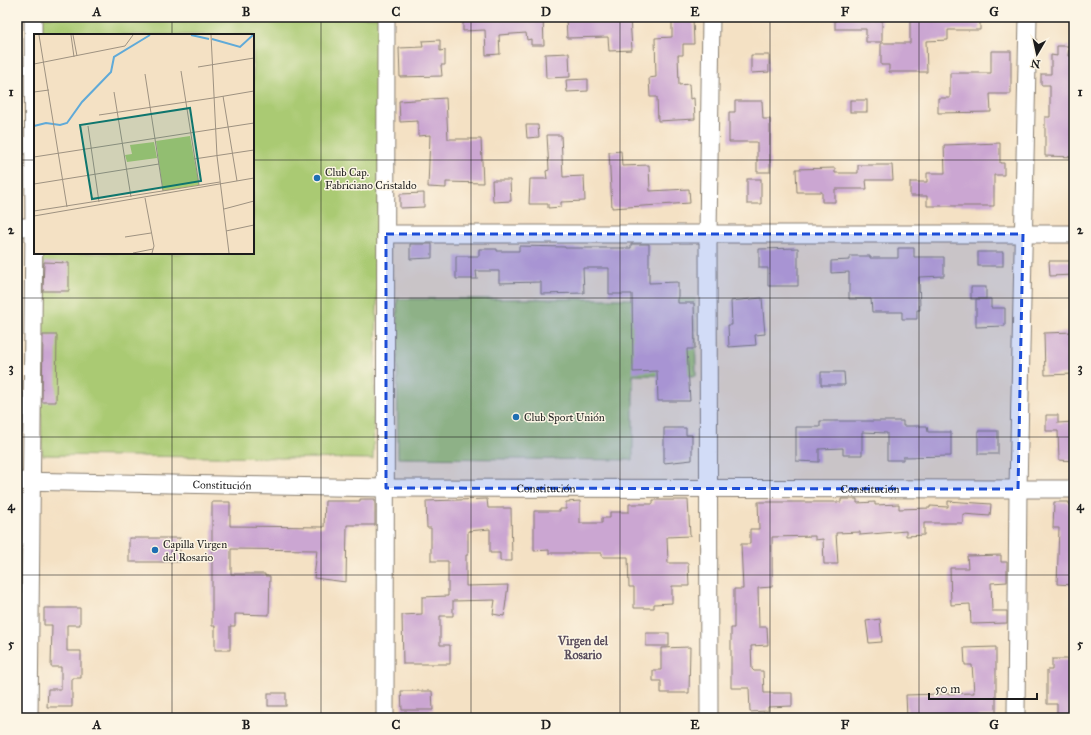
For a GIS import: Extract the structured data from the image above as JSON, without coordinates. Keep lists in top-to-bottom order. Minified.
{"streets":{"street":["Constitución"]},"districts":["Virgen del Rosario"],"places":["Club Cap. Fabriciano Cristaldo","Club Sport Unión","Capilla Virgen del Rosario"],"scale_bar":"50 m","north":"bottom","grid":{"columns":["A","B","C","D","E","F","G"],"rows":["1","2","3","4","5"]}}
